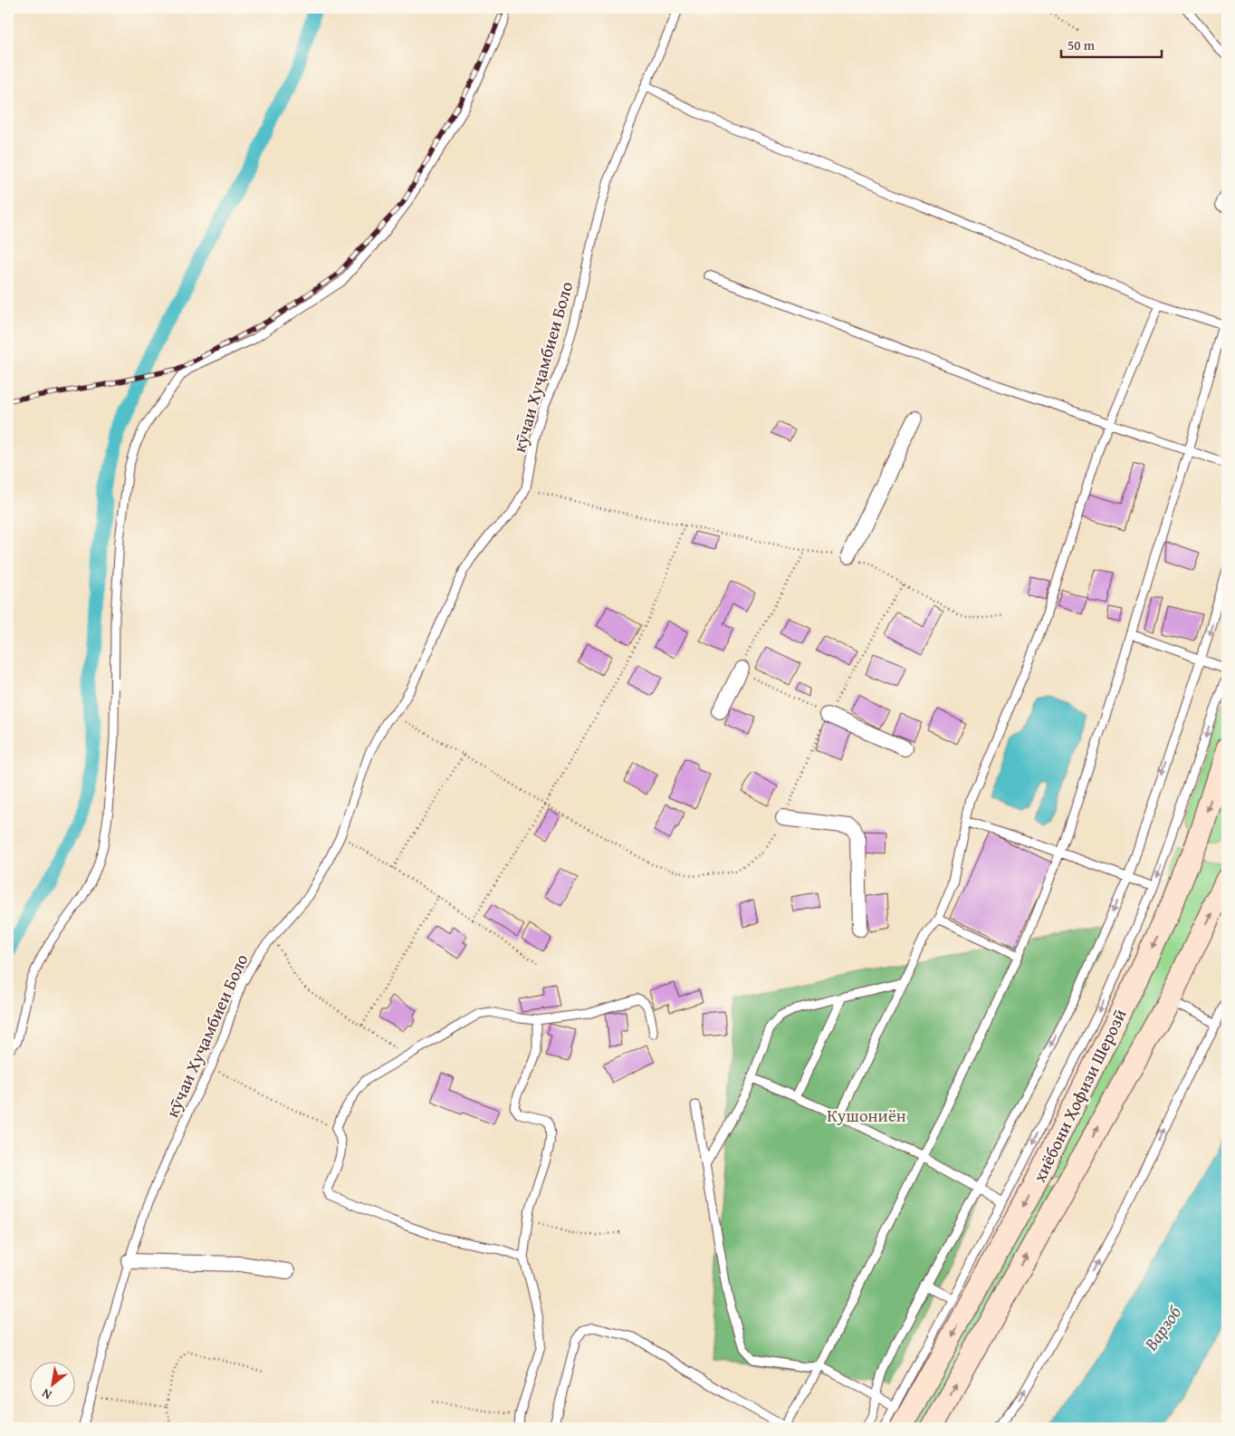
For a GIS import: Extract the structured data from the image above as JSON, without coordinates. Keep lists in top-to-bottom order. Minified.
{"streets":{"main road":["хиёбони Ҳофизи Шерозӣ"],"lane":["кӯчаи Хуҷамбиеи Боло"]},"water":["Варзоб"],"parks":["Кушониён"],"scale_bar":"50 m","north":"bottom left"}
